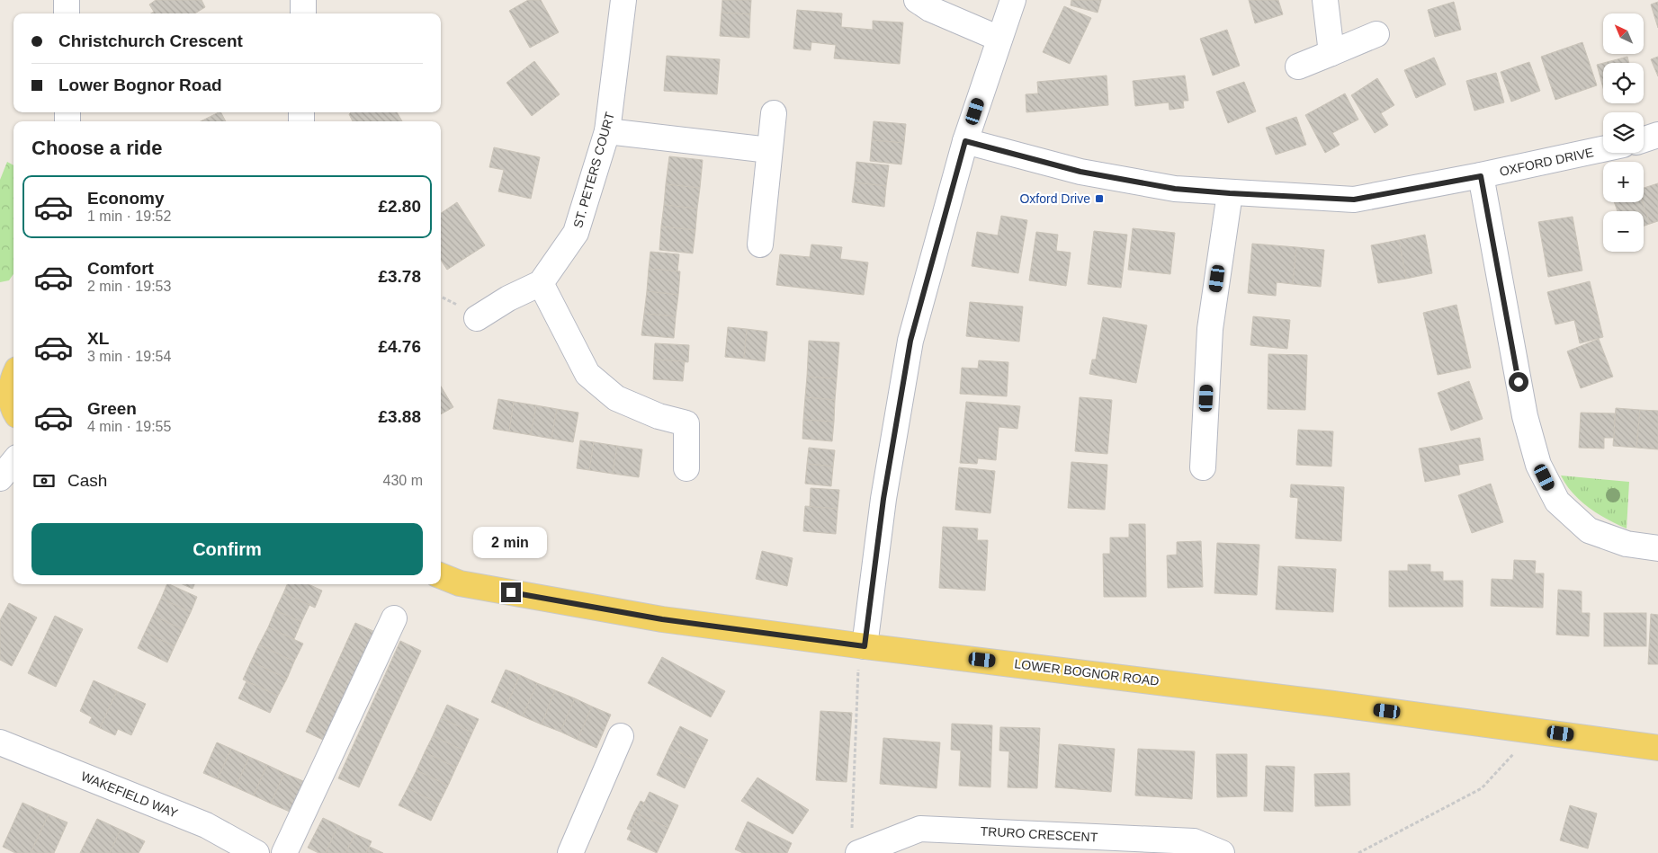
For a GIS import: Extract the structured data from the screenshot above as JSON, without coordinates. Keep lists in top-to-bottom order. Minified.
{"streets":{"main road":["LOWER BOGNOR ROAD"],"street":["OXFORD DRIVE","ST. PETERS COURT","WAKEFIELD WAY","TRURO CRESCENT"]},"places":{"transit":["Oxford Drive"]},"north":"top left","page":{"map_buttons":["+","−"],"banner":["Christchurch Crescent","Lower Bognor Road"],"heading":"Choose a ride","list":[{"name":"Economy","note":"1 min · 19:52","value":"£2.80"},{"name":"Comfort","note":"2 min · 19:53","value":"£3.78"},{"name":"XL","note":"3 min · 19:54","value":"£4.76"},{"name":"Green","note":"4 min · 19:55","value":"£3.88"}],"pay":["Cash","430 m"],"buttons":"Confirm","bubble":"2 min"}}
